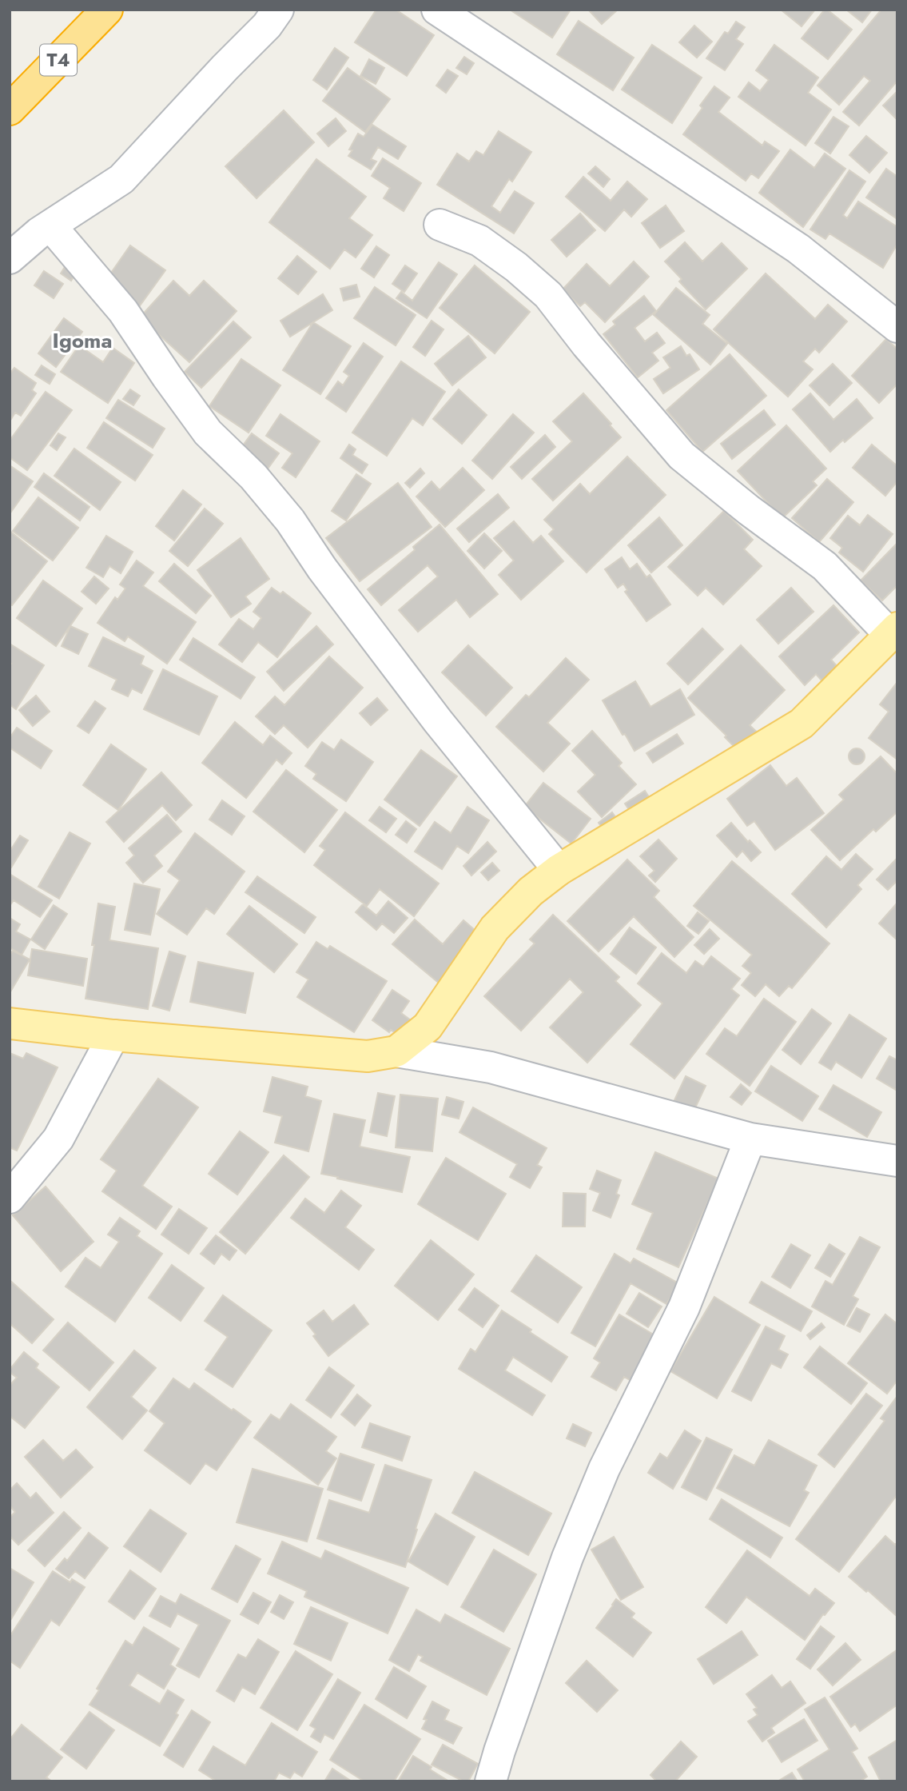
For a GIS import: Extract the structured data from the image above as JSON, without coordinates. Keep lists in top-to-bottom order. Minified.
{"streets":{"highway":["T4"]},"districts":["Igoma"]}
